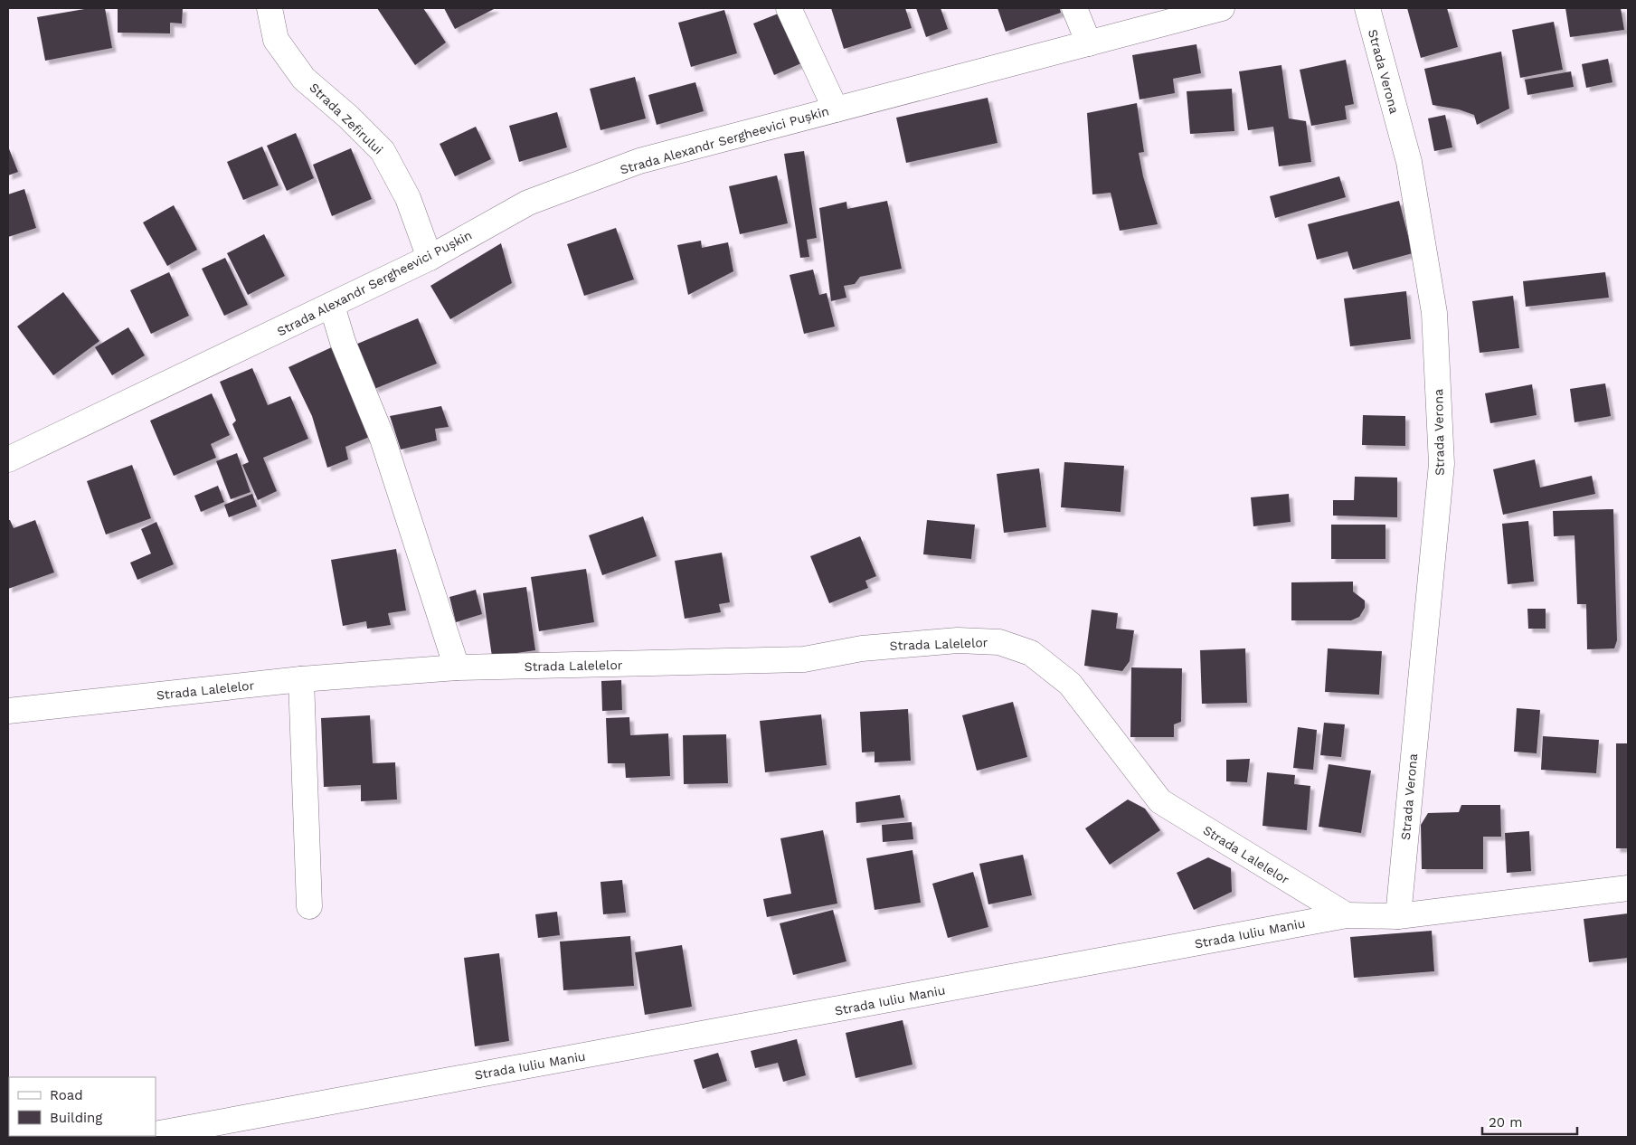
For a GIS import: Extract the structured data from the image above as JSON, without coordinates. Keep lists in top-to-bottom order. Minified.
{"streets":{"street":["Strada Verona","Strada Zefirului","Strada Alexandr Sergheevici Pușkin","Strada Lalelelor","Strada Iuliu Maniu"]},"crossings":[["Strada Verona","Strada Iuliu Maniu"],["Strada Zefirului","Strada Alexandr Sergheevici Pușkin"],["Strada Lalelelor","Strada Iuliu Maniu"]],"legend":["Road","Building"],"scale_bar":"20 m"}
